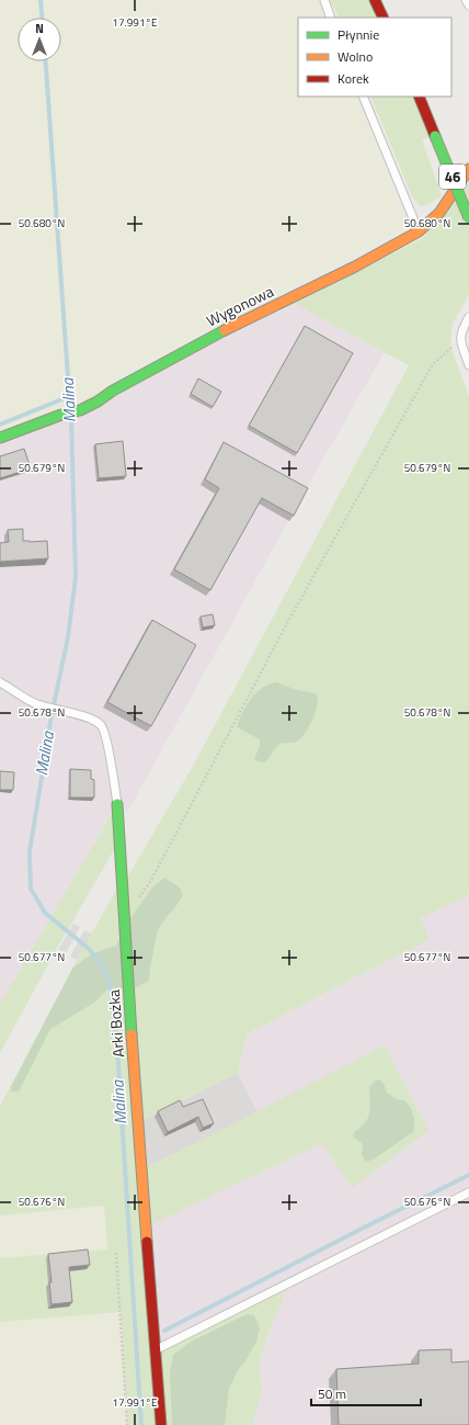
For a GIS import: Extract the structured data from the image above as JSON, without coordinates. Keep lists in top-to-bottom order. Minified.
{"streets":{"street":["46","Wygonowa","Arki Bożka"]},"water":["Malina"],"legend":["Płynnie","Wolno","Korek"],"scale_bar":"50 m","north":"top","coordinates":["17.991°E","50.680°N","50.679°N","50.678°N","50.677°N","50.676°N"]}
